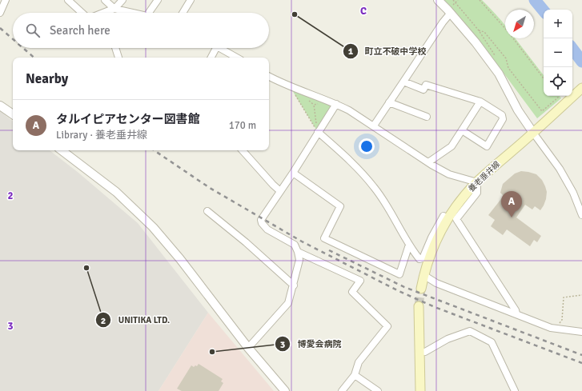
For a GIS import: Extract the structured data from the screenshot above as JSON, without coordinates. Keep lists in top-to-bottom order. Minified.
{"streets":{"main road":["養老垂井線"]},"places":["町立不破中学校","UNITIKA LTD.","博愛会病院"],"north":"bottom left","page":{"map_buttons":["+","−"],"search":"Search here","heading":"Nearby","list":[{"mark":"A","name":"タルイピアセンター図書館","note":"Library · 養老垂井線","value":"170 m"}],"pins":"A"},"grid":{"columns":["C"],"rows":["2","3"]}}
